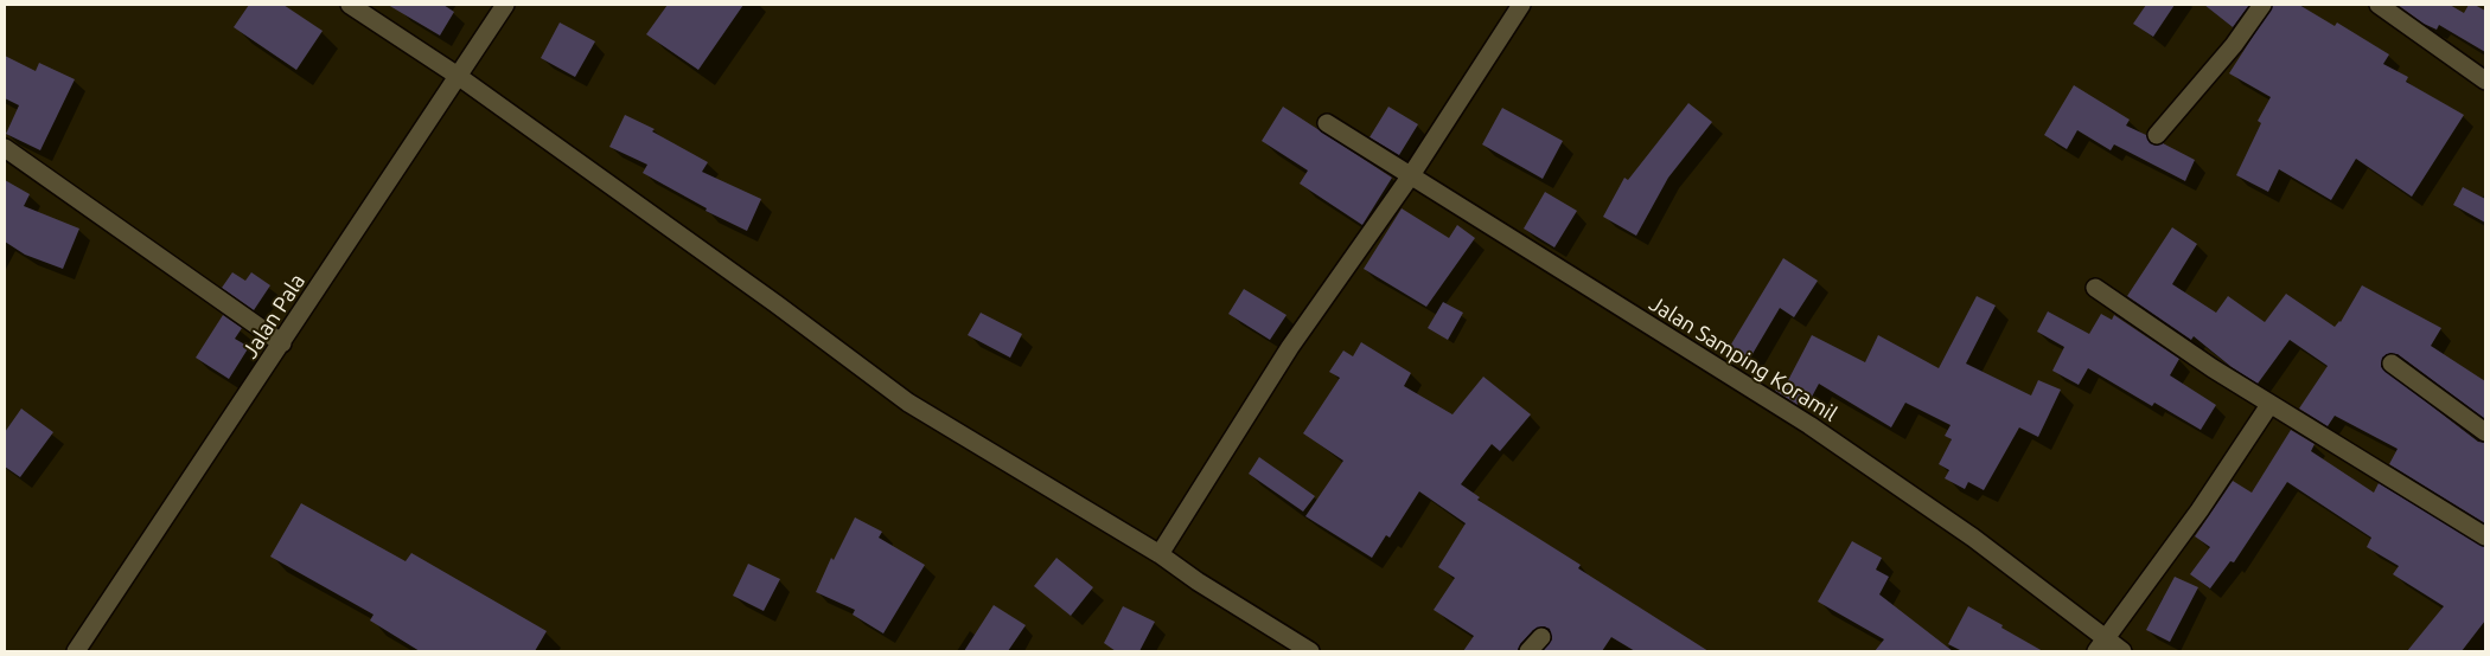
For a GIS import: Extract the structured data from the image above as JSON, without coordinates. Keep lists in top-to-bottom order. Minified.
{"streets":{"street":["Jalan Pala","Jalan Samping Koramil"]}}
